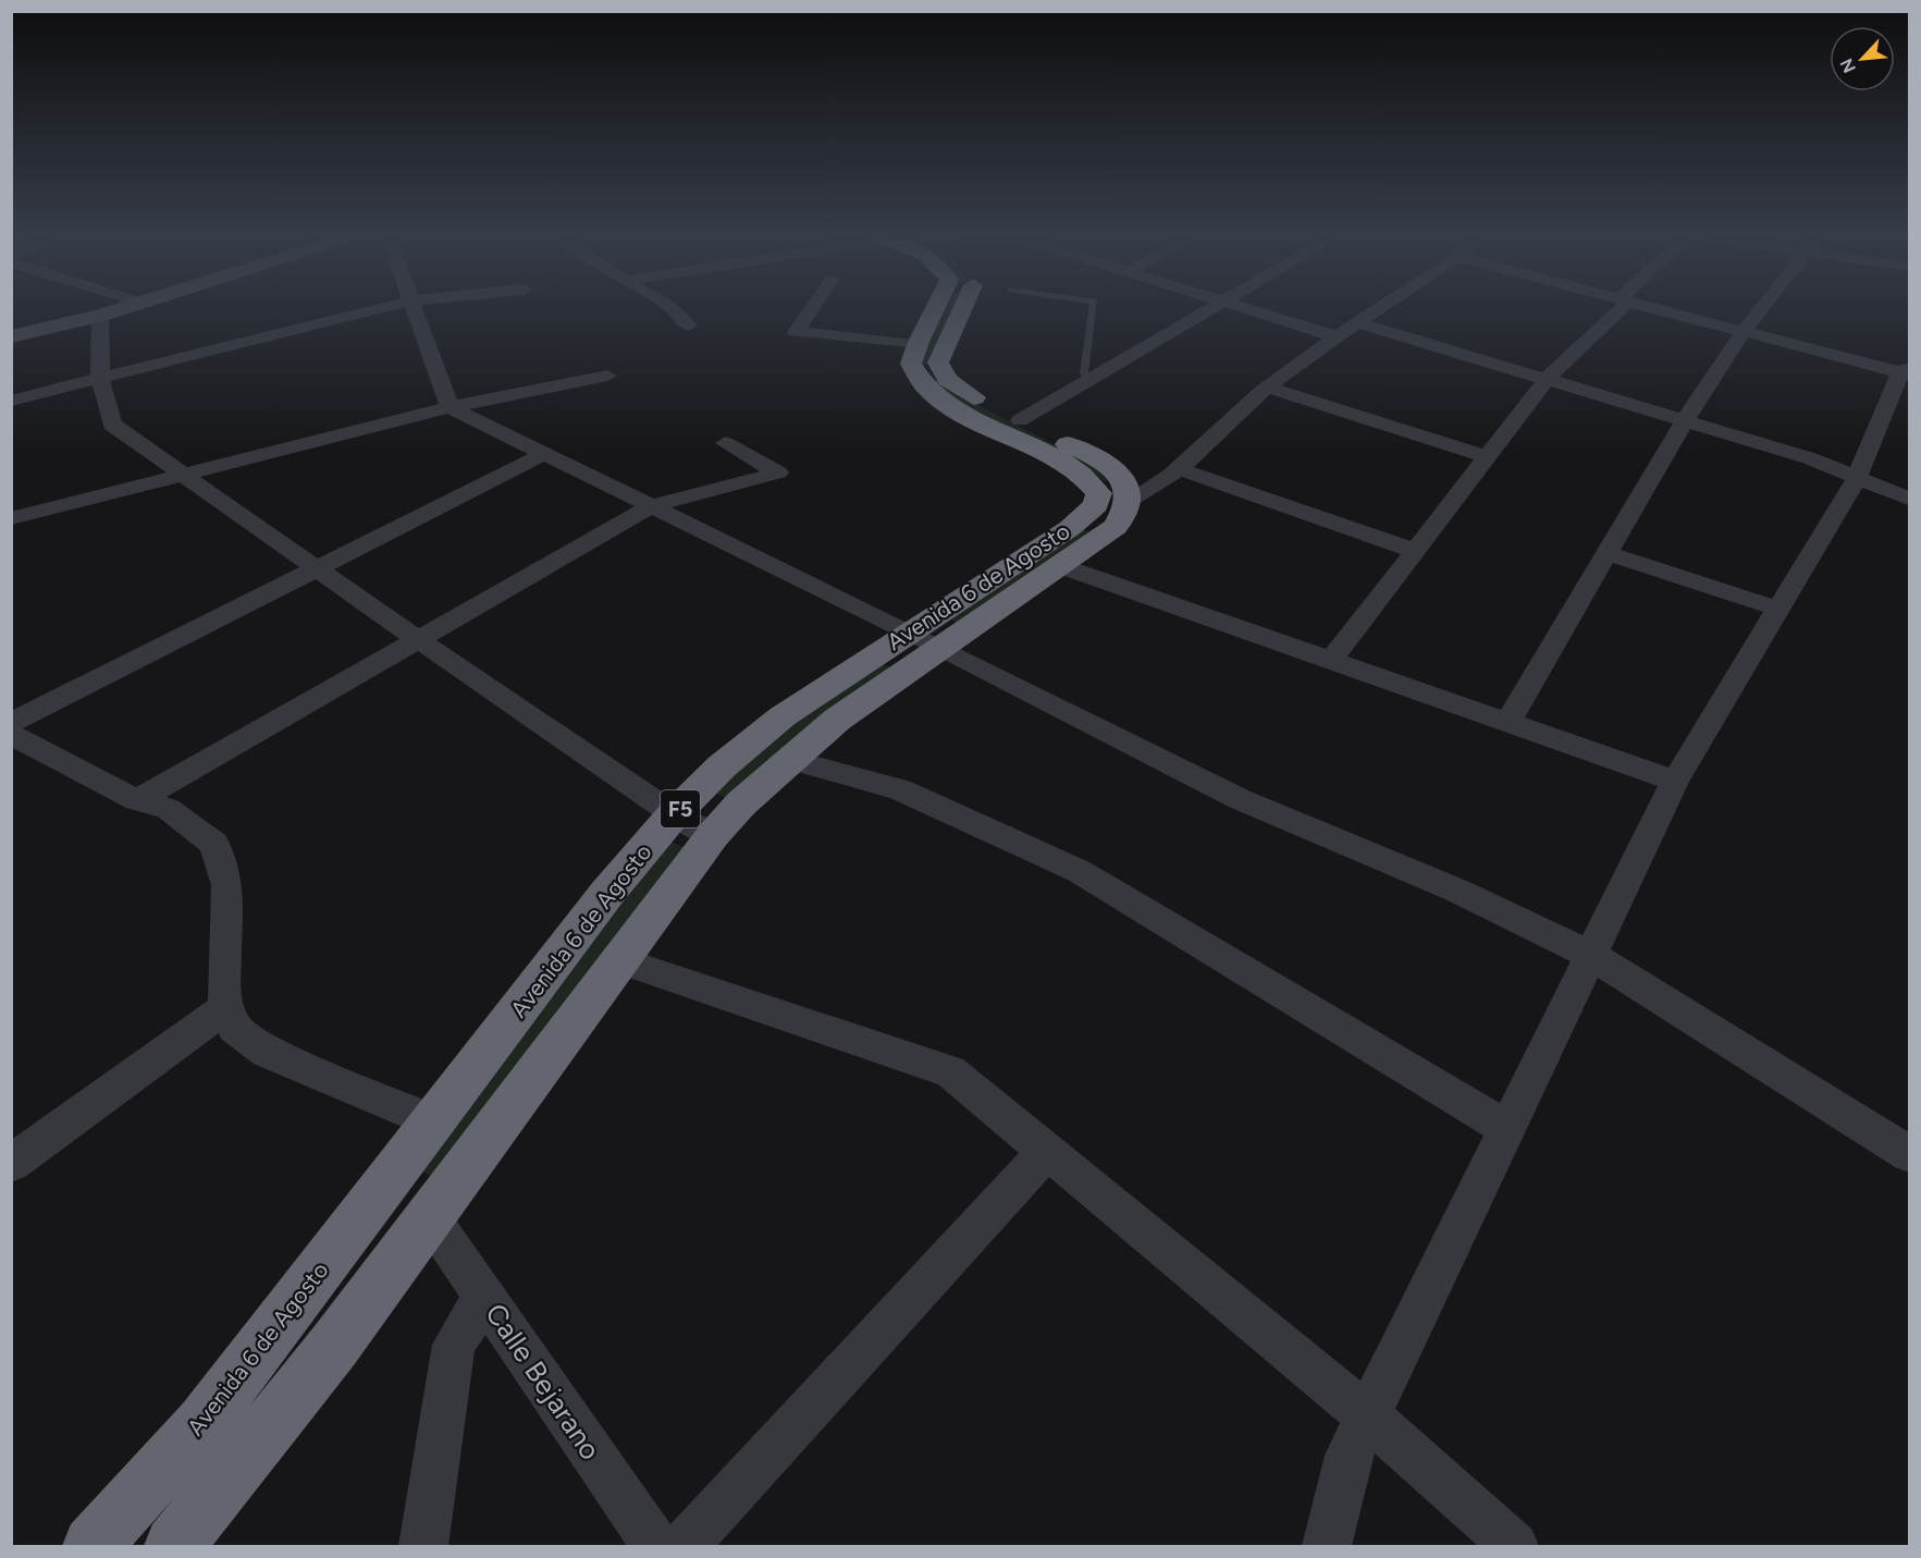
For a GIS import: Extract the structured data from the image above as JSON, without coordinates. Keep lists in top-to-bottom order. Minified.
{"streets":{"highway":["Avenida 6 de Agosto","F5"],"street":["Calle Bejarano"]},"crossings":[["Avenida 6 de Agosto","Calle Bejarano"]],"north":"bottom left"}
